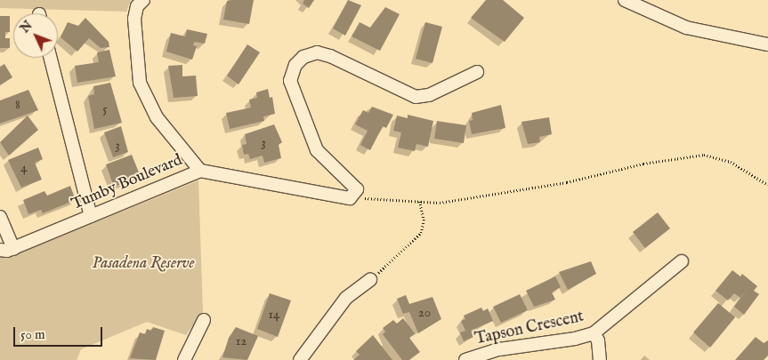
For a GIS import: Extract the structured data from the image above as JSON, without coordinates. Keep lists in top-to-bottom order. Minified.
{"streets":{"street":["Tumby Boulevard","Tapson Crescent"]},"parks":["Pasadena Reserve"],"house_numbers":["8","5","3","3","4","20","14","12"],"scale_bar":"50 m","north":"top left"}
